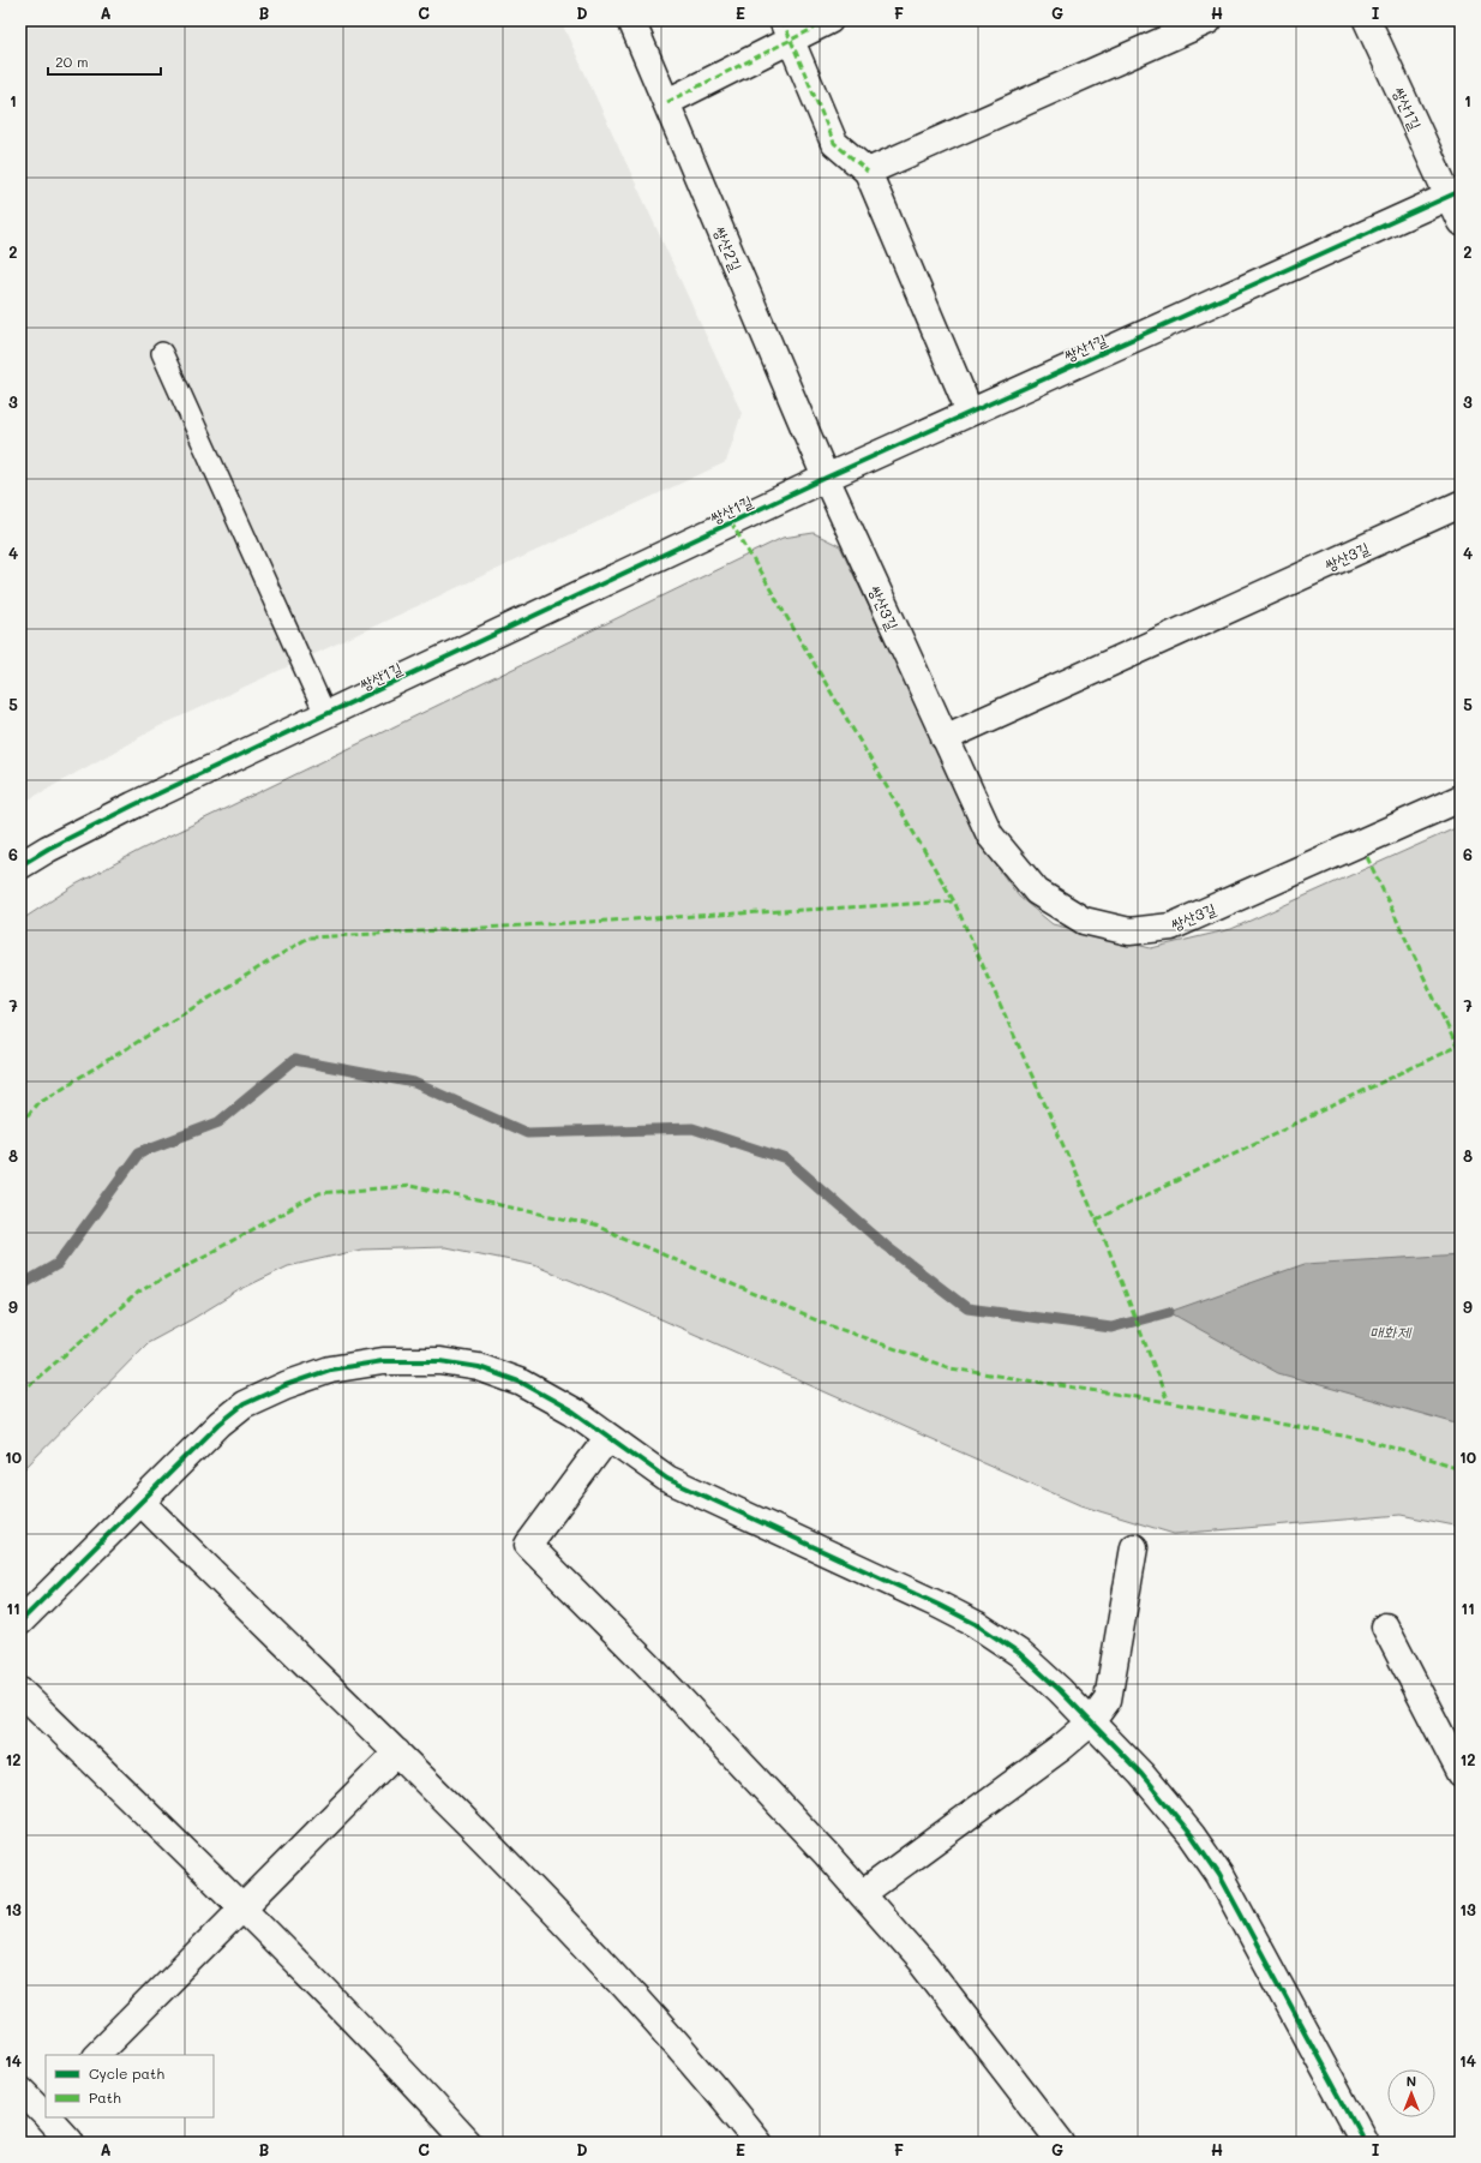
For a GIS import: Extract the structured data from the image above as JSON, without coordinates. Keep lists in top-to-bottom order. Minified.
{"streets":{"street":["쌍산1길","쌍산2길","쌍산3길"]},"crossings":[["쌍산1길","쌍산2길"],["쌍산1길","쌍산3길"],["쌍산2길","쌍산3길"]],"water":["매화제"],"legend":["Cycle path","Path"],"scale_bar":"20 m","north":"top","grid":{"columns":["A","B","C","D","E","F","G","H","I"],"rows":["1","2","3","4","5","6","7","8","9","10","11","12","13","14"]}}
